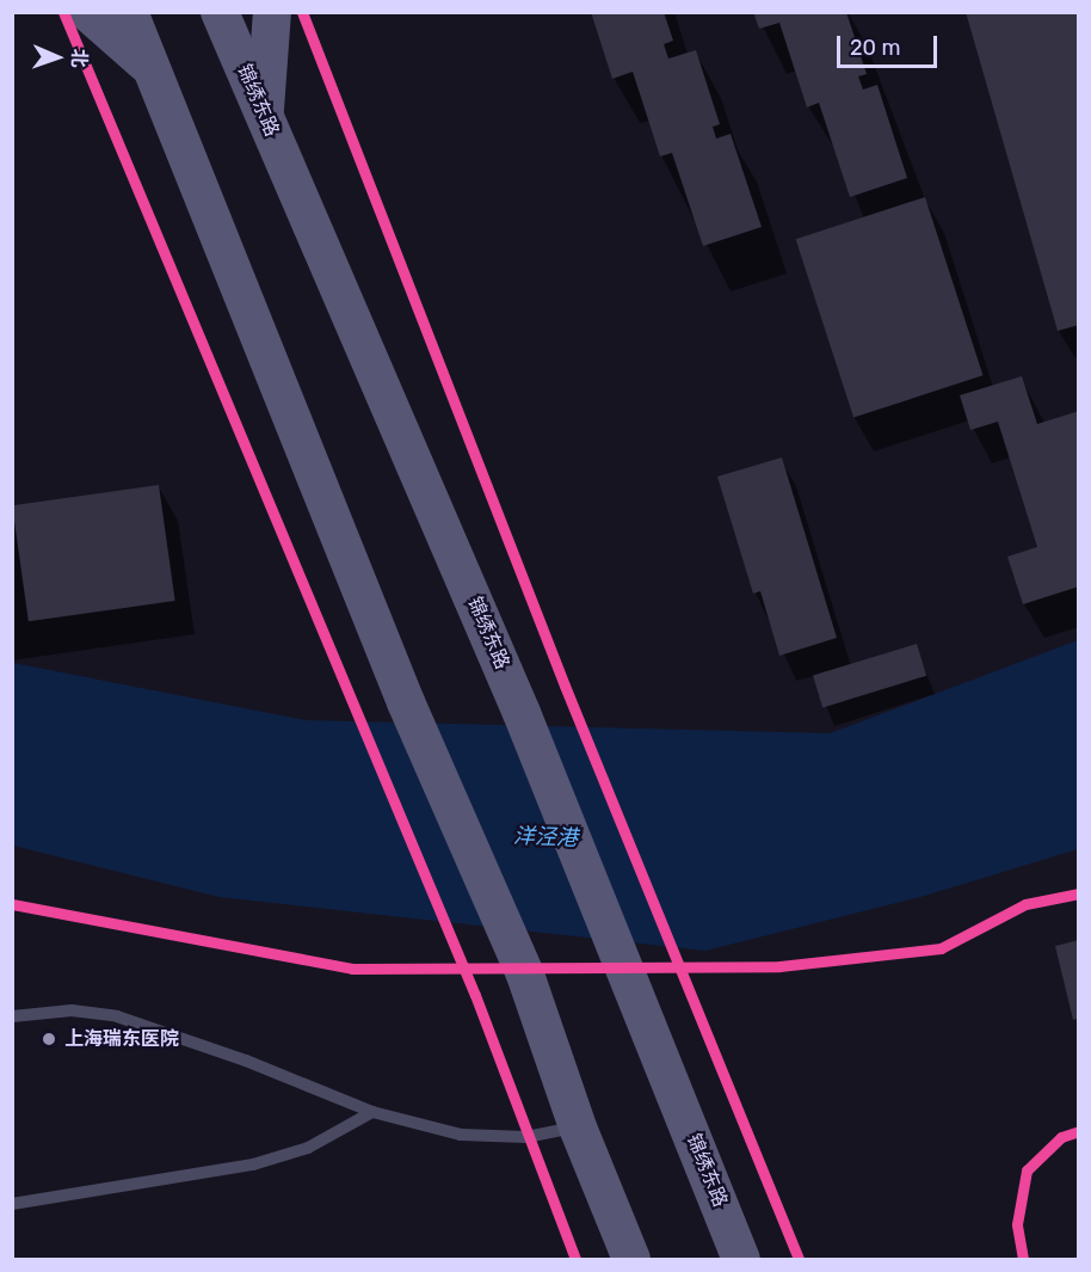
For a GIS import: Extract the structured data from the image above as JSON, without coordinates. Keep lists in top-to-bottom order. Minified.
{"streets":{"main road":["锦绣东路"]},"water":["洋泾港"],"places":["上海瑞东医院"],"scale_bar":"20 m","north":"right"}
